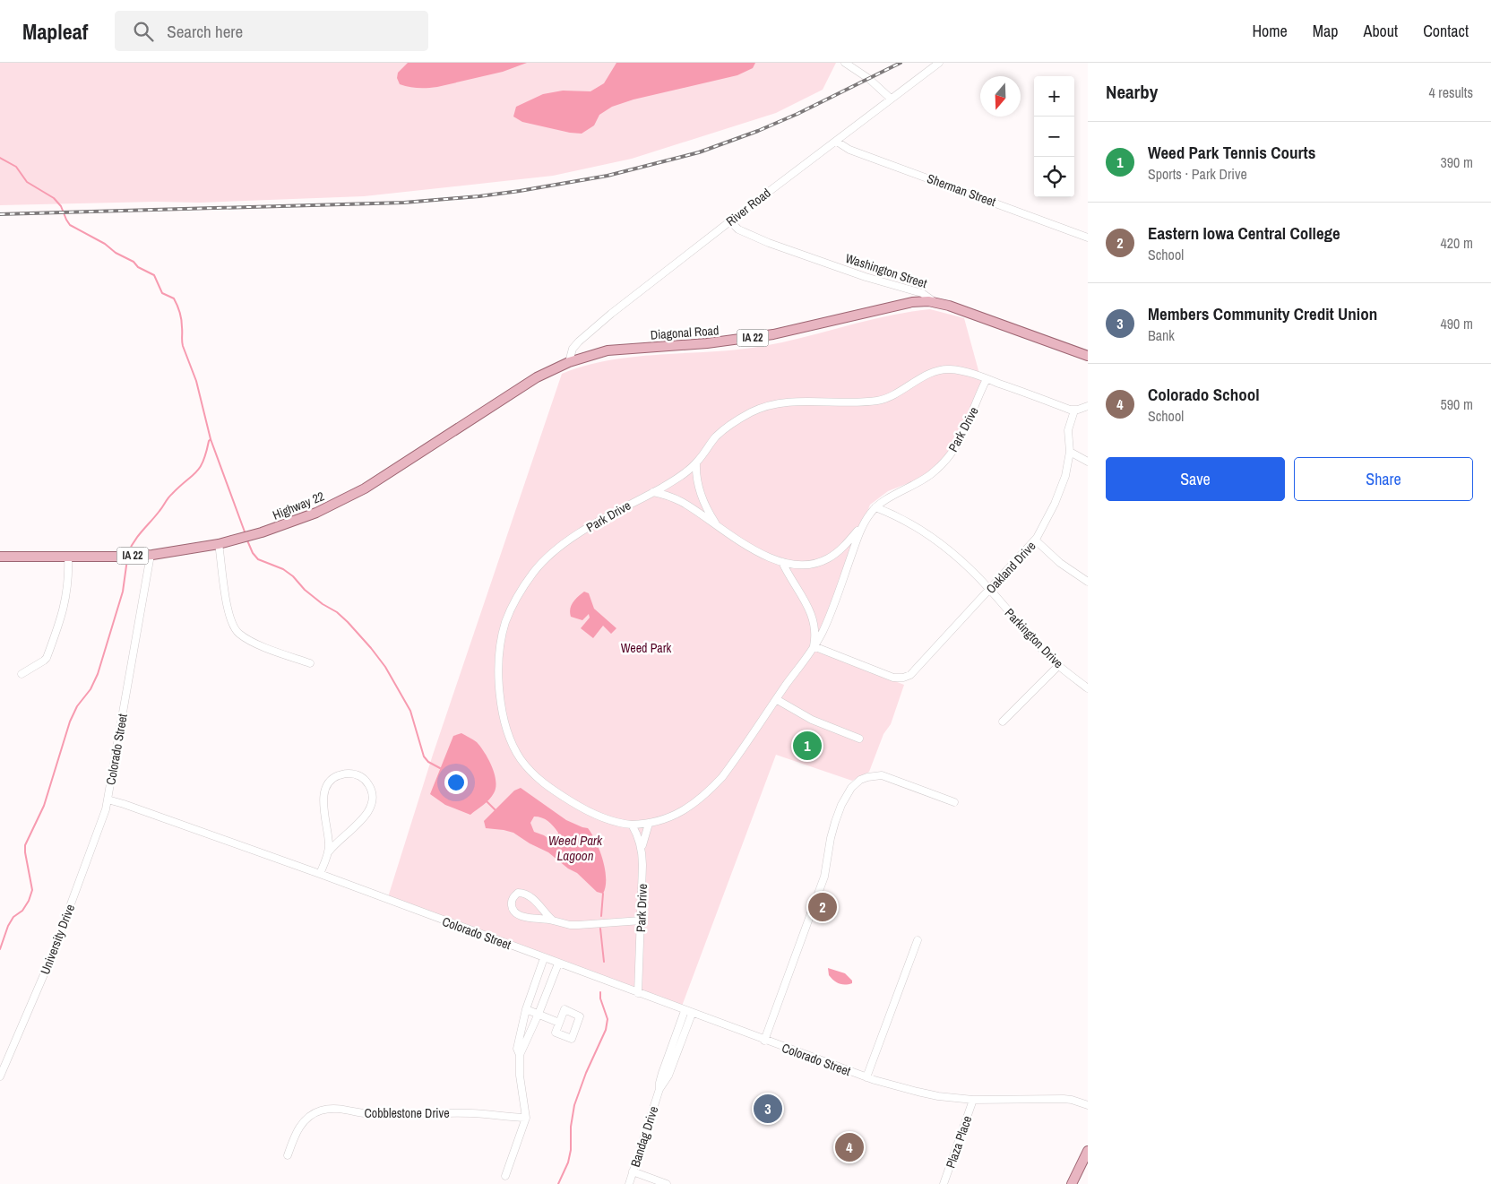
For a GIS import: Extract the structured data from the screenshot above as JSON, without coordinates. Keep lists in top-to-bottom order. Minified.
{"streets":{"main road":["Washington Street","Diagonal Road","IA 22","Highway 22"],"street":["Sherman Street","River Road","Park Drive","Oakland Drive","Parkington Drive","Colorado Street","University Drive","Cobblestone Drive","Bandag Drive","Plaza Place"]},"crossings":[["Sherman Street","River Road"],["River Road","Washington Street"],["River Road","Diagonal Road"],["River Road","Highway 22"],["Washington Street","Diagonal Road"],["Diagonal Road","Highway 22"],["Park Drive","Oakland Drive"],["Park Drive","Parkington Drive"],["Park Drive","Colorado Street"],["Highway 22","Colorado Street"],["Oakland Drive","Parkington Drive"],["Colorado Street","University Drive"],["Colorado Street","Bandag Drive"],["Colorado Street","Plaza Place"]],"water":["Weed Park Lagoon"],"parks":["Weed Park"],"north":"bottom","page":{"header":"Mapleaf","search":"Search here","nav":["Home","Map","About","Contact"],"heading":["Nearby","4 results"],"map_buttons":["+","−"],"list":[{"mark":"1","name":"Weed Park Tennis Courts","note":"Sports · Park Drive","value":"390 m"},{"mark":"2","name":"Eastern Iowa Central College","note":"School","value":"420 m"},{"mark":"3","name":"Members Community Credit Union","note":"Bank","value":"490 m"},{"mark":"4","name":"Colorado School","note":"School","value":"590 m"}],"buttons":["Save","Share"],"pins":["1","2","3","4"]}}
